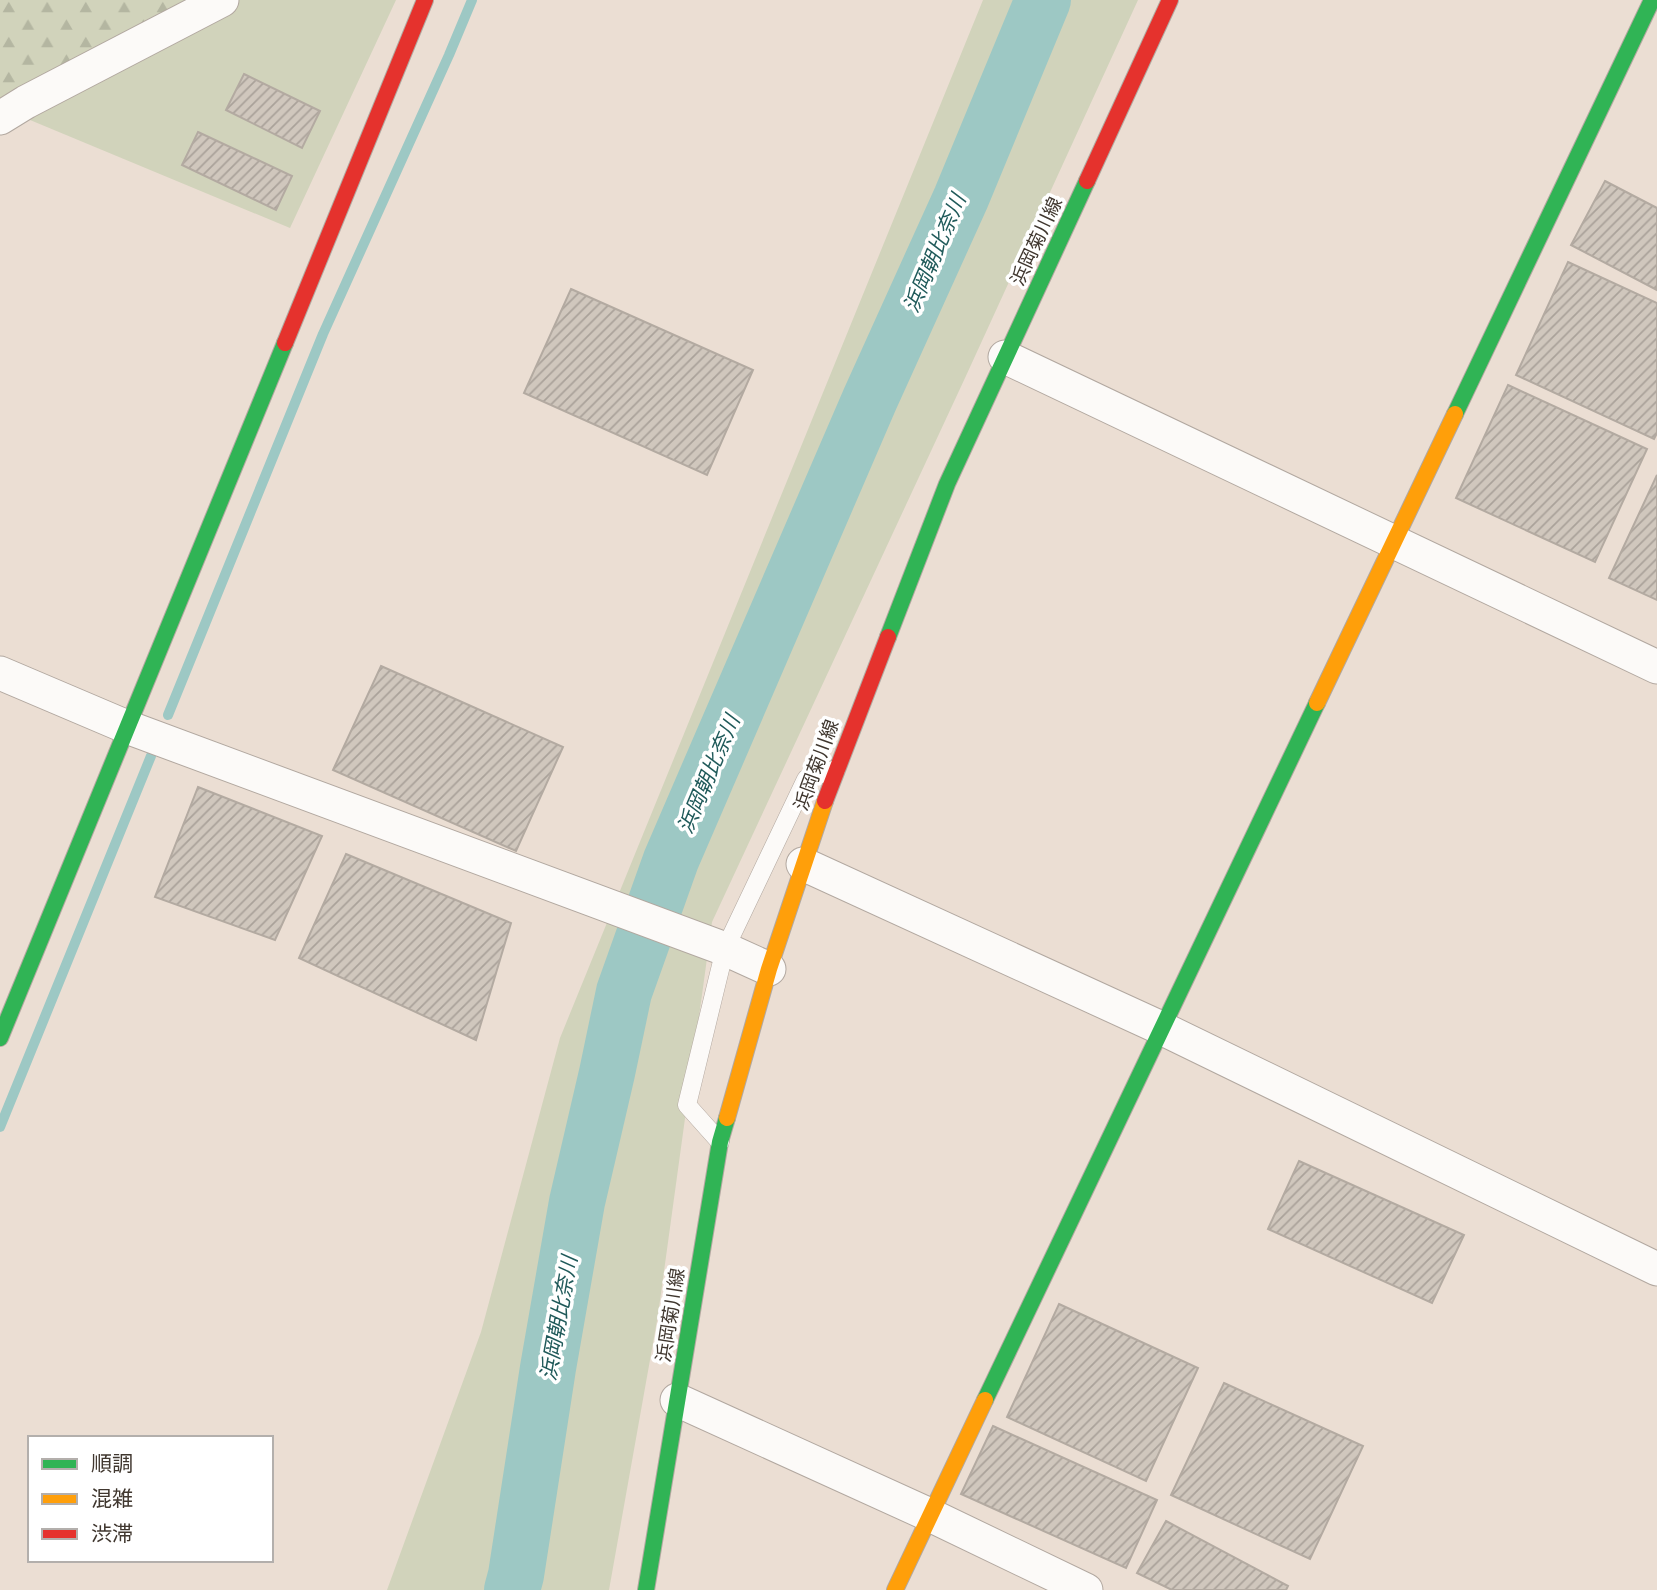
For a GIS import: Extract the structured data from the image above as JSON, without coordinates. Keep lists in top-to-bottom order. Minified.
{"streets":{"street":["浜岡菊川線"]},"water":["浜岡朝比奈川"],"legend":["順調","混雑","渋滞"]}
